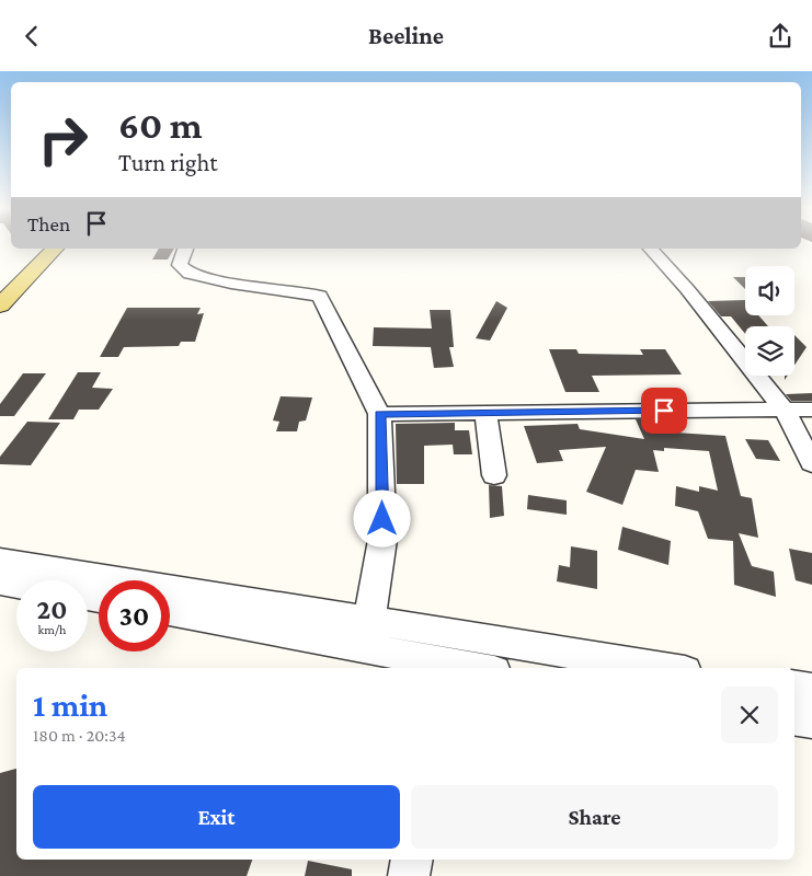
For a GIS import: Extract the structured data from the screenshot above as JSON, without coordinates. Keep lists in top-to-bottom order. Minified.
{"page":{"header":"Beeline","turn":["60 m","Turn right"],"then":"Then","speed":"20 km/h","limit":"30","heading":["1 min","180 m · 20:34"],"buttons":["Exit","Share"]}}
